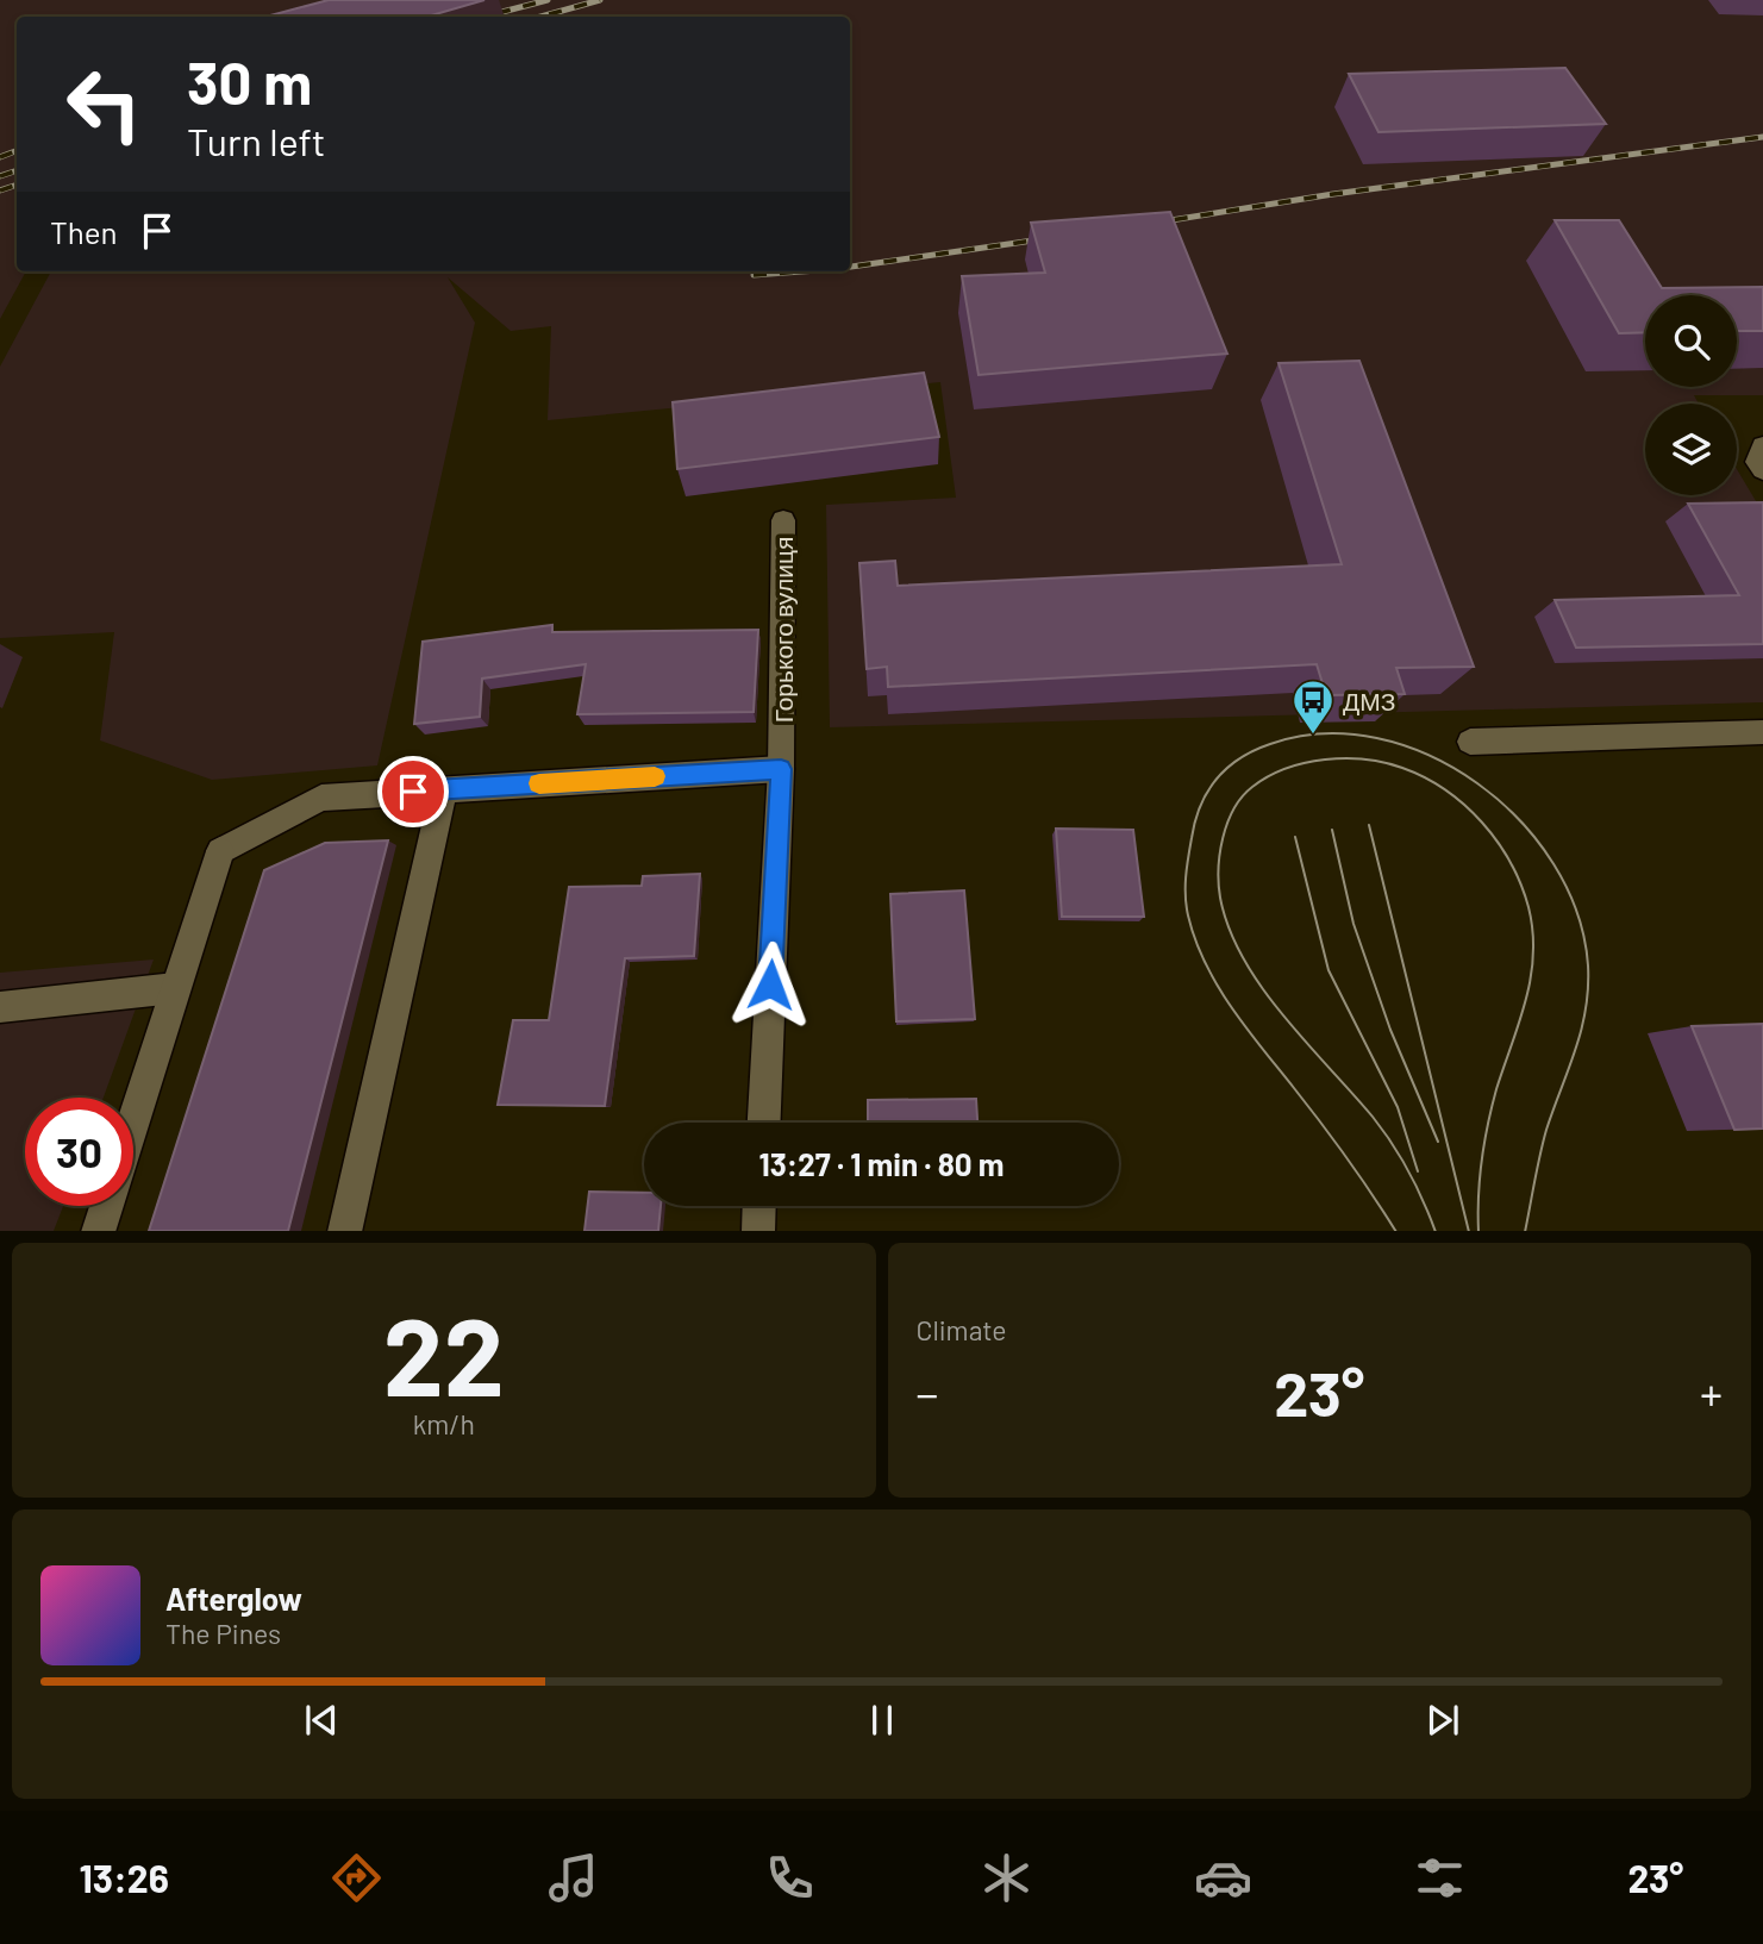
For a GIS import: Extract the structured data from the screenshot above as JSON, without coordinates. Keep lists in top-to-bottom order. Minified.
{"streets":{"street":["Горького вулиця"]},"places":{"bus stop":["ДМЗ"]},"page":{"turn":["30 m","Turn left"],"then":"Then","limit":"30","trip":"13:27 · 1 min · 80 m","tile":[["22","km/h"],"Climate"],"heat":["−","23°","+"],"song":["Afterglow","The Pines"],"tabs":["13:26","23°"]}}
